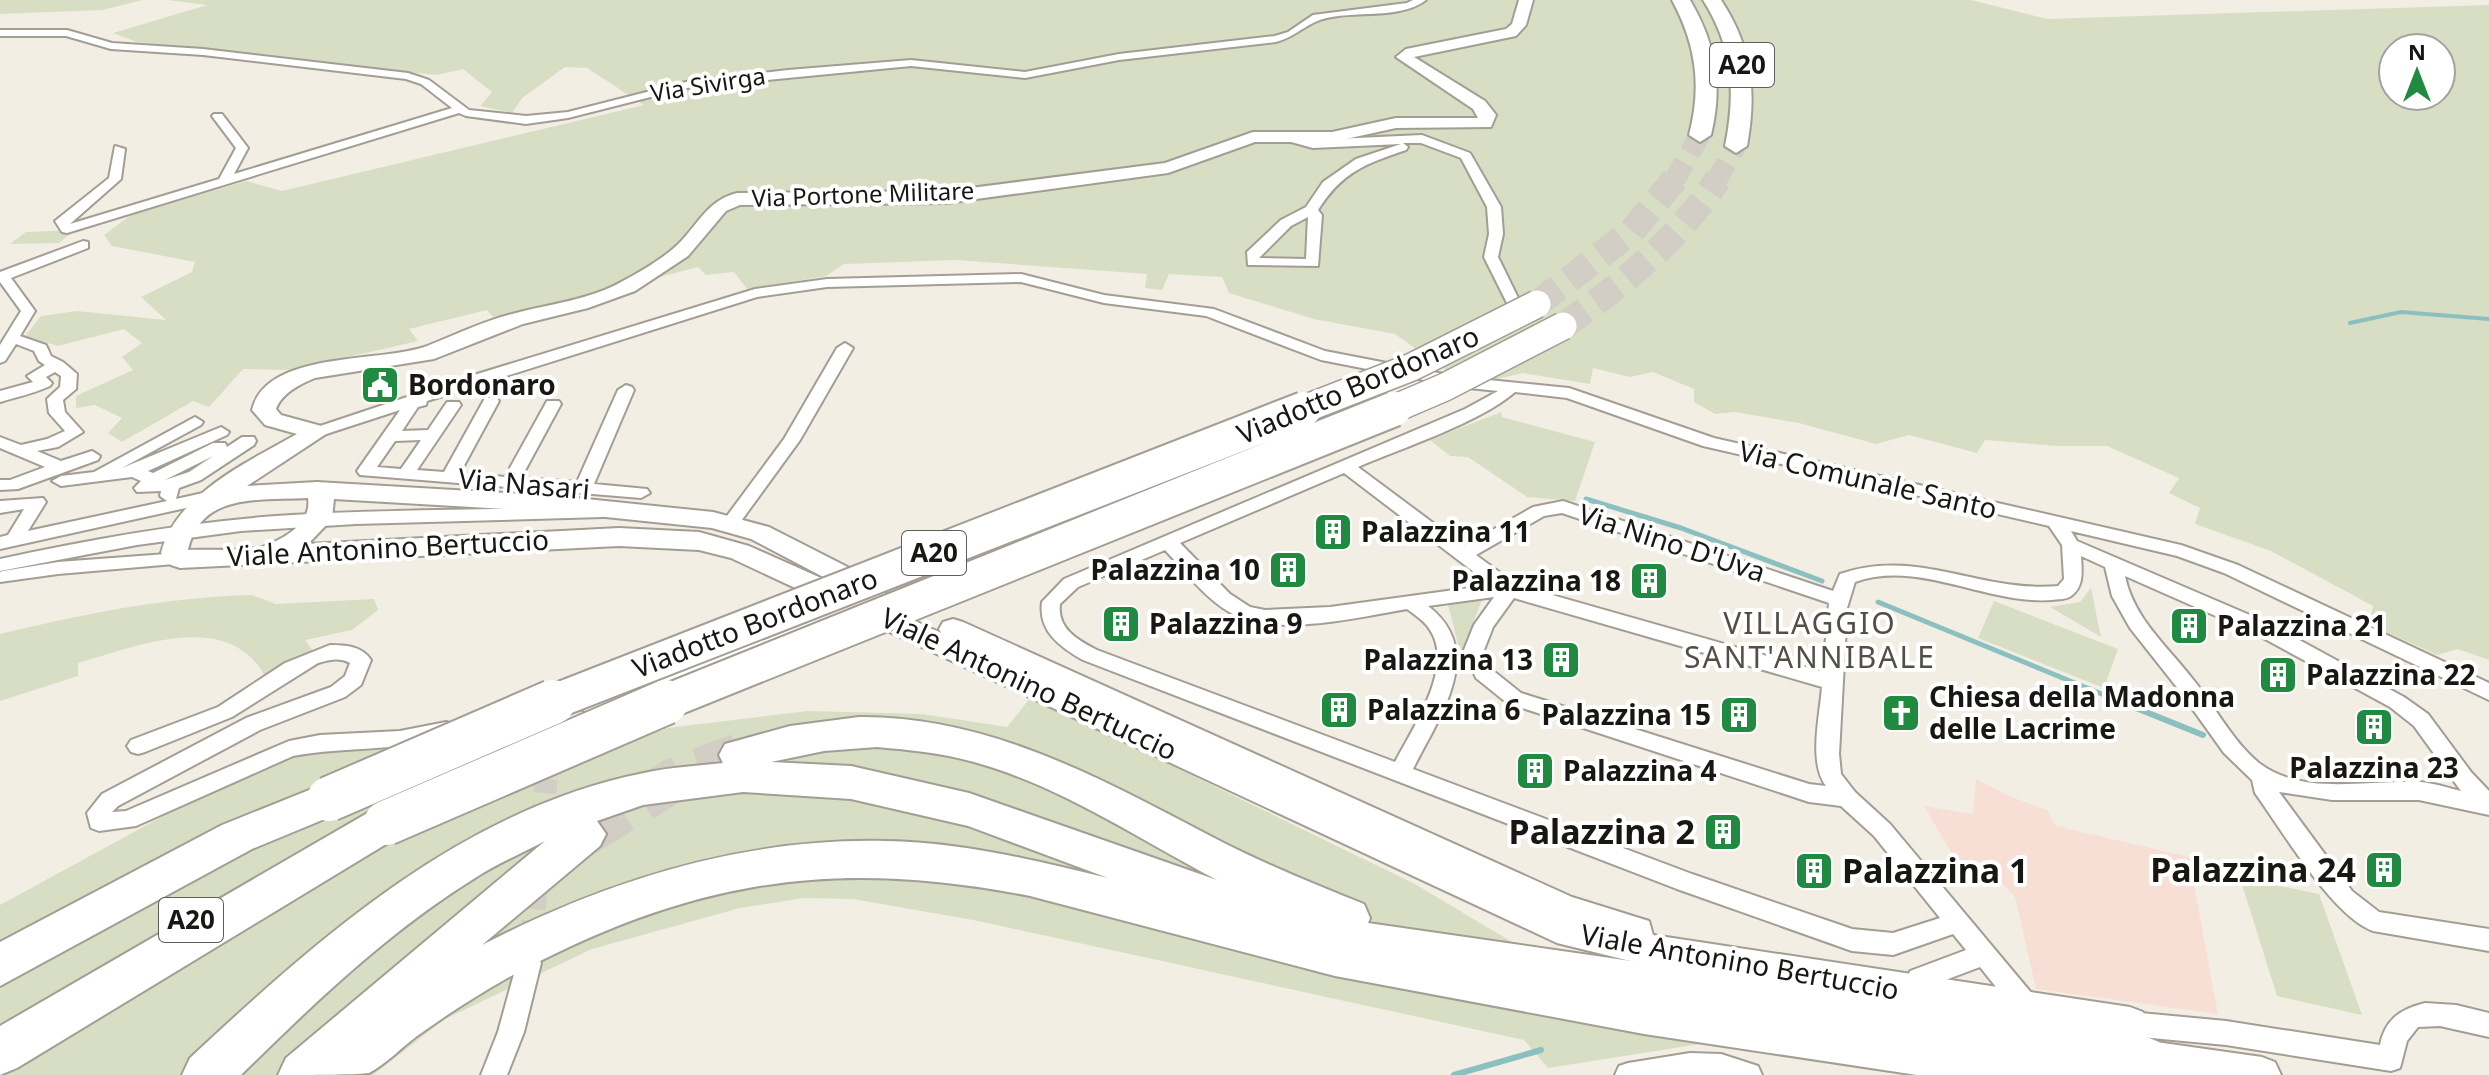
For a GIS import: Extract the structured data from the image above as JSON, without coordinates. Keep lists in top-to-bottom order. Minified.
{"streets":{"highway":["A20","Viadotto Bordonaro"],"street":["Via Sivirga","Via Portone Militare","Via Comunale Santo","Via Nasari","Via Nino D'Uva","Viale Antonino Bertuccio"]},"crossings":[["A20","Viadotto Bordonaro"],["Via Comunale Santo","Via Nasari"],["Via Nasari","Viale Antonino Bertuccio"]],"districts":["VILLAGGIO SANT'ANNIBALE"],"places":{"public building":["Bordonaro"],"building":["Palazzina 11","Palazzina 10","Palazzina 18","Palazzina 9","Palazzina 21","Palazzina 13","Palazzina 22","Palazzina 6","Palazzina 15","Palazzina 23","Palazzina 4","Palazzina 2","Palazzina 24","Palazzina 1"],"church":["Chiesa della Madonna delle Lacrime"]},"north":"top"}
